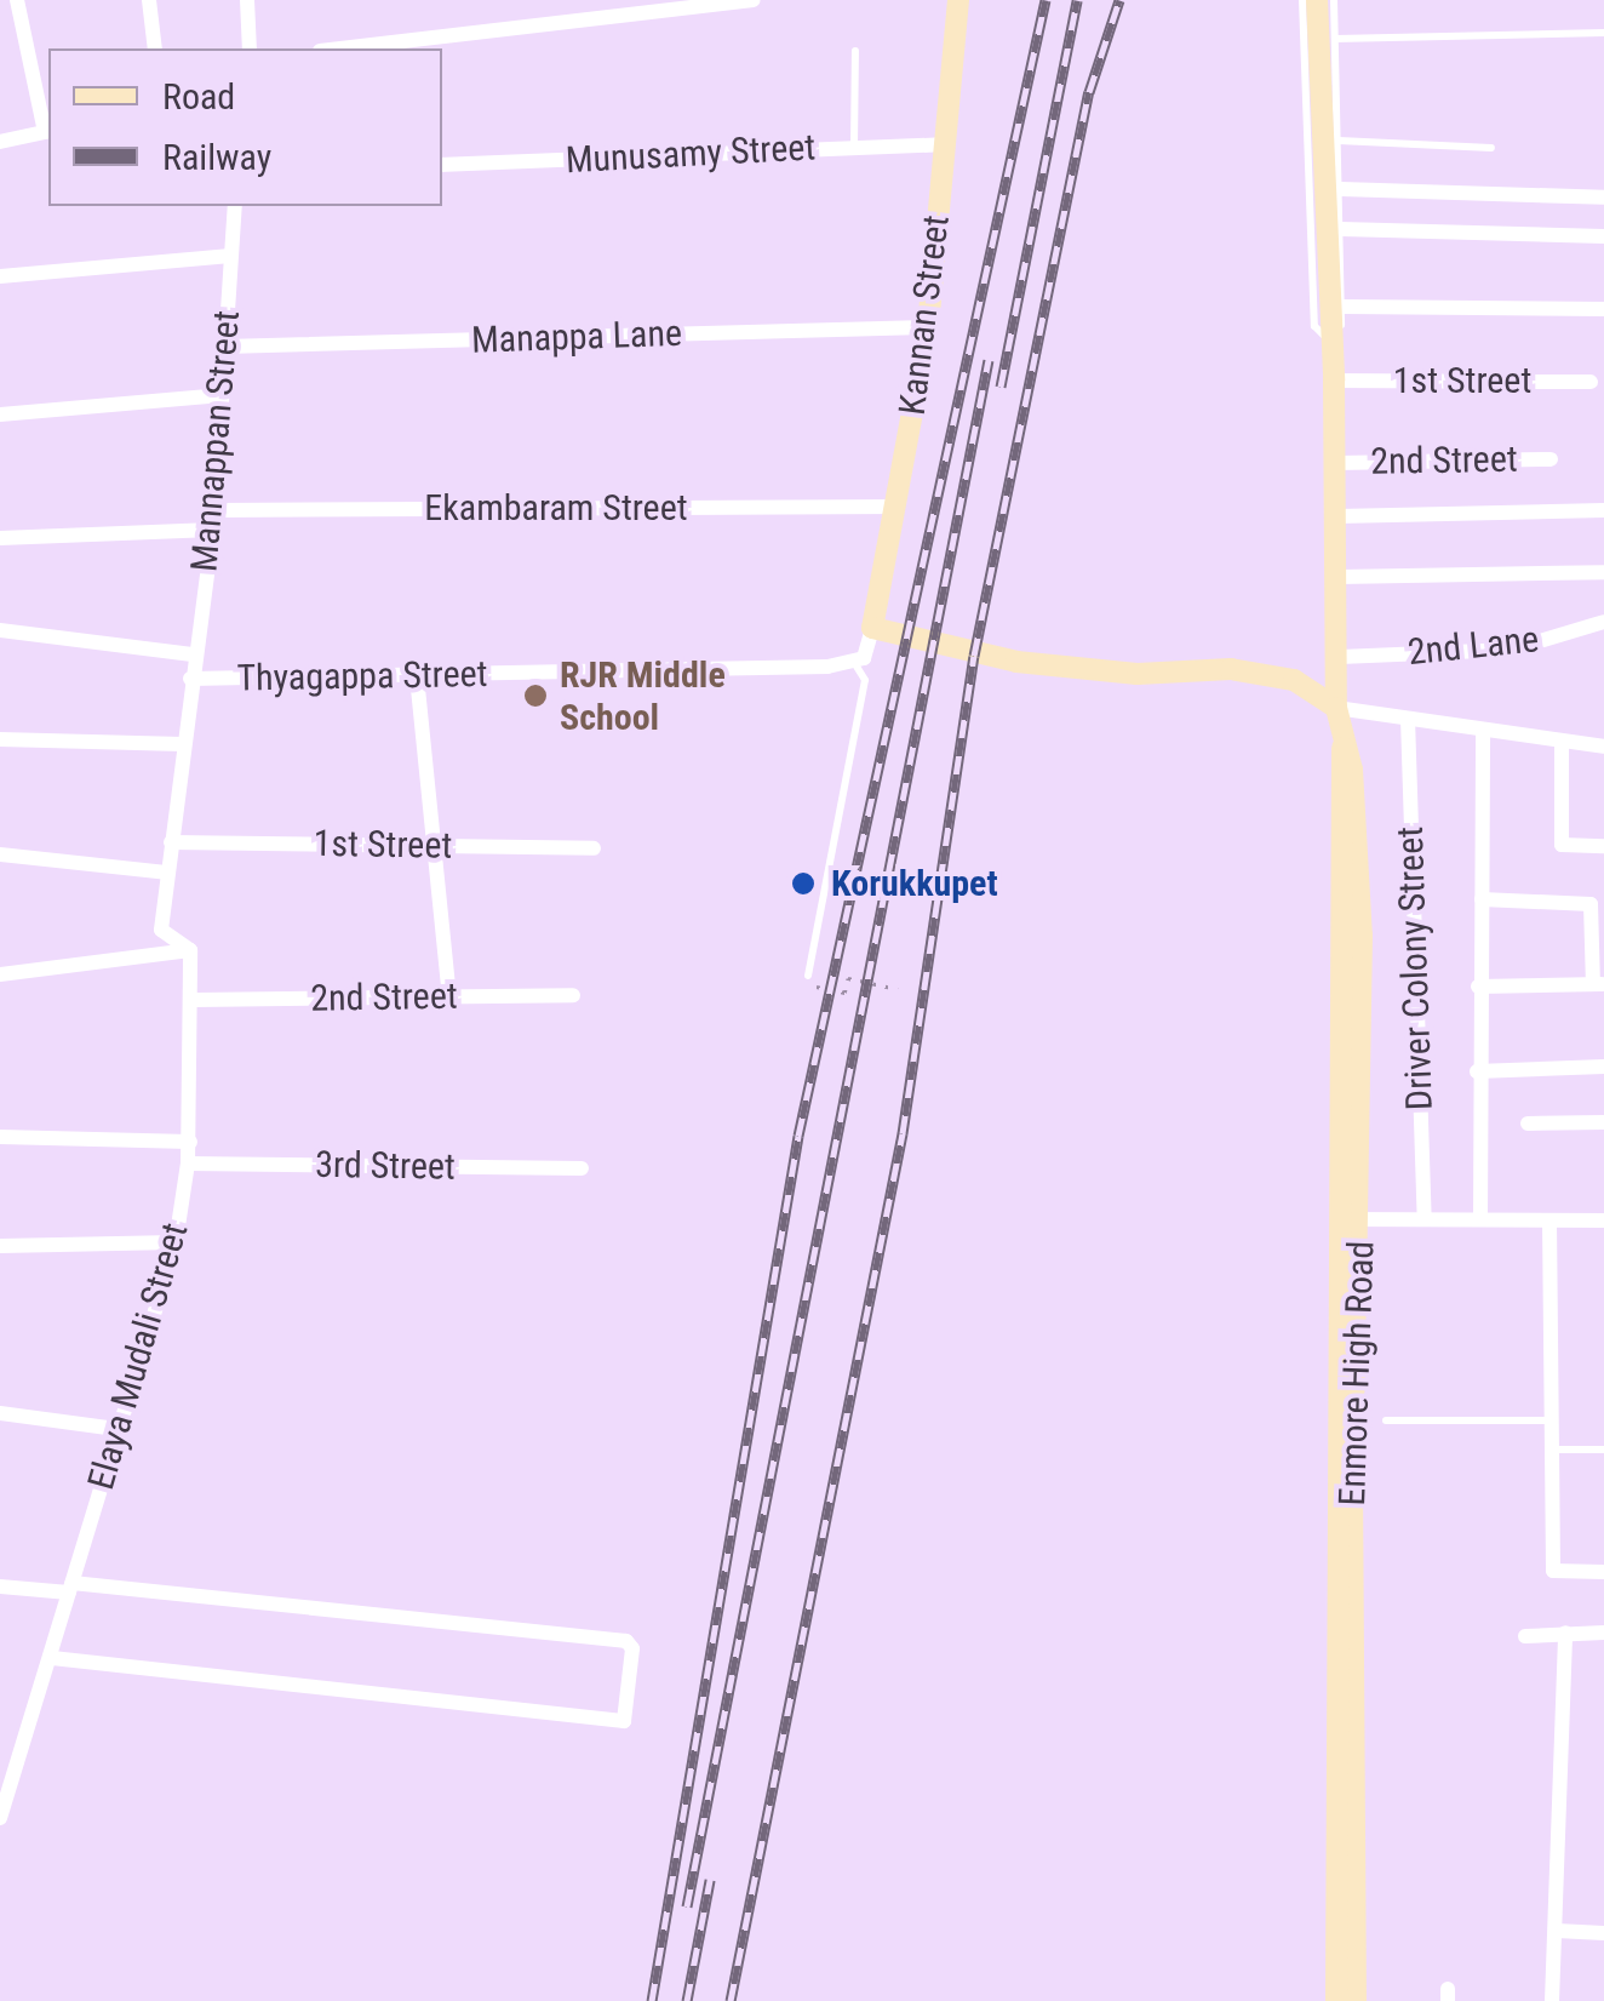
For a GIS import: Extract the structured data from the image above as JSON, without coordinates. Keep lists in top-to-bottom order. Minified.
{"streets":{"main road":["Kannan Street","Enmore High Road"],"street":["Munusamy Street","Manappa Lane","1st Street","Mannappan Street","2nd Street","Ekambaram Street","2nd Lane","Thyagappa Street","Driver Colony Street","3rd Street","Elaya Mudali Street"]},"crossings":[["Munusamy Street","Kannan Street"],["Kannan Street","Manappa Lane"],["Kannan Street","Ekambaram Street"],["Manappa Lane","Mannappan Street"],["1st Street","Elaya Mudali Street"],["1st Street","Enmore High Road"],["Mannappan Street","Ekambaram Street"],["Mannappan Street","Thyagappa Street"],["Mannappan Street","Elaya Mudali Street"],["2nd Street","Elaya Mudali Street"],["2nd Street","Enmore High Road"],["2nd Lane","Enmore High Road"],["Thyagappa Street","Elaya Mudali Street"],["3rd Street","Elaya Mudali Street"]],"places":["RJR Middle School","Korukkupet"],"legend":["Road","Railway"]}
